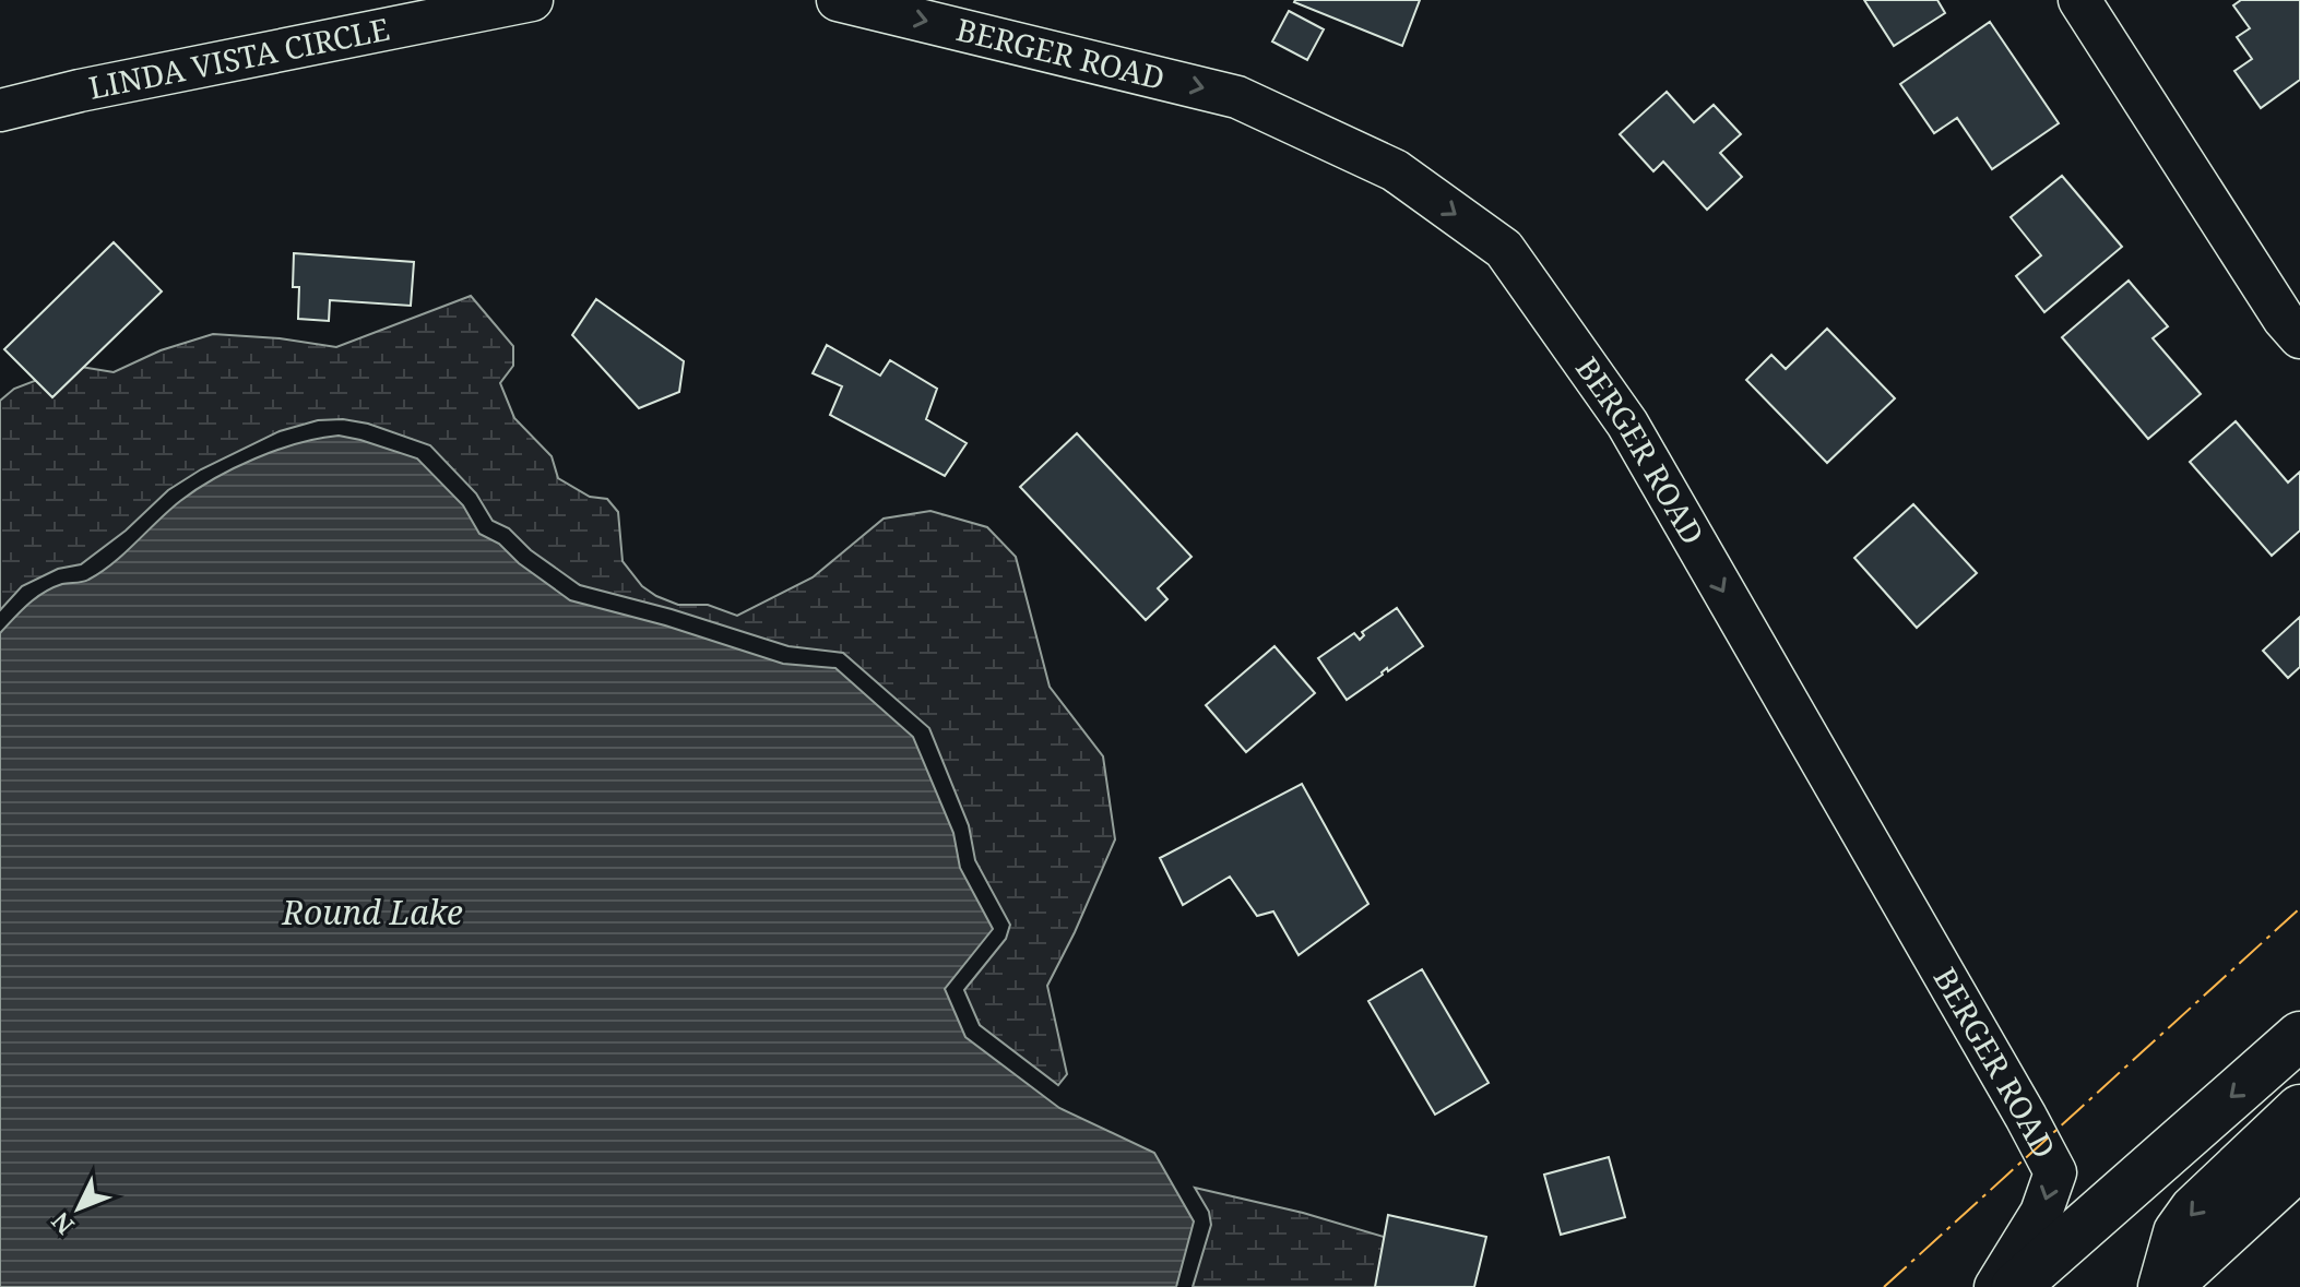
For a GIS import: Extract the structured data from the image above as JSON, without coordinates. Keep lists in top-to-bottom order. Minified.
{"streets":{"street":["BERGER ROAD","LINDA VISTA CIRCLE"]},"one_way":["BERGER ROAD"],"water":["Round Lake"],"north":"bottom left"}
